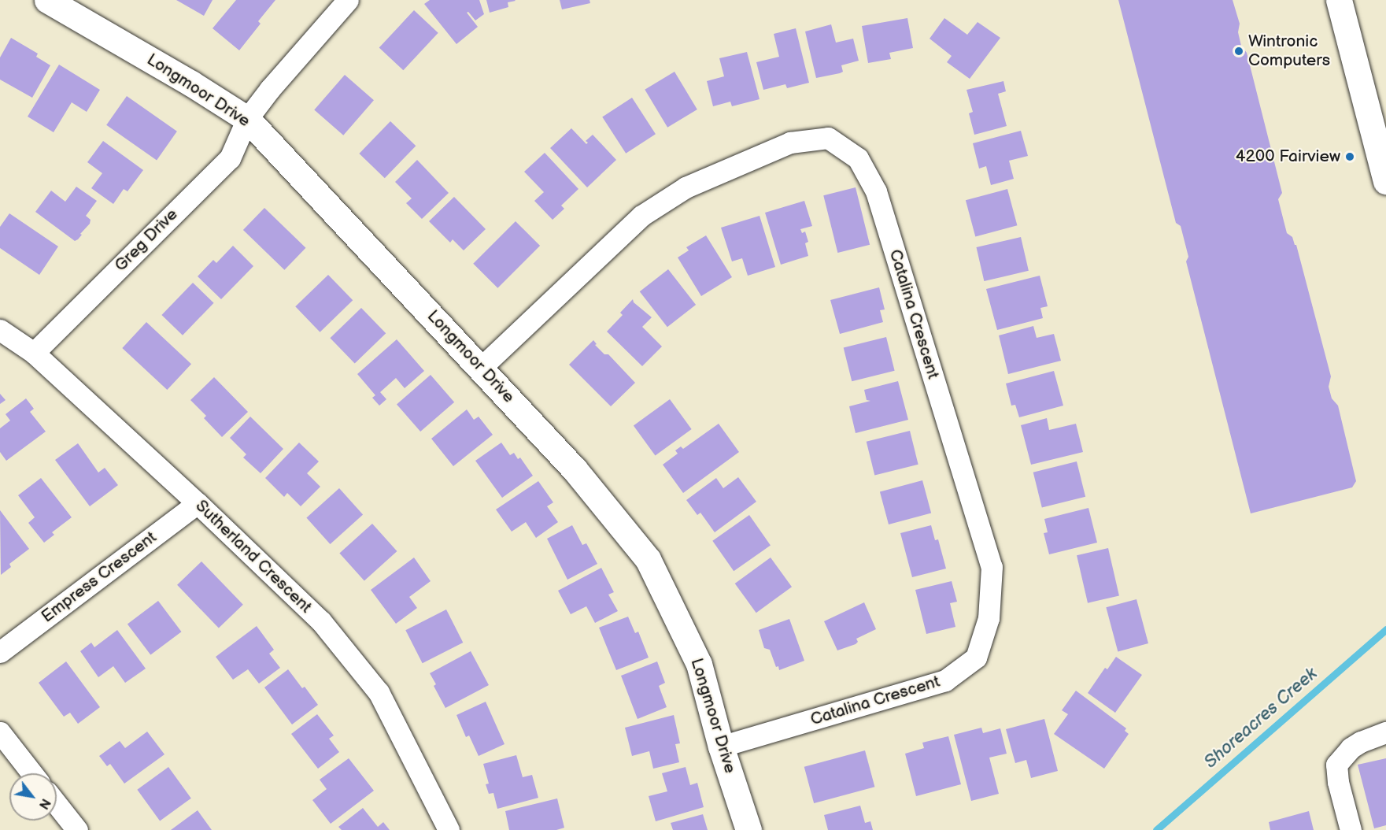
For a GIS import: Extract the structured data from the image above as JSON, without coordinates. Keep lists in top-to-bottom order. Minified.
{"streets":{"street":["Longmoor Drive","Greg Drive","Catalina Crescent","Sutherland Crescent","Empress Crescent"]},"crossings":[["Longmoor Drive","Greg Drive"],["Longmoor Drive","Catalina Crescent"],["Greg Drive","Sutherland Crescent"],["Sutherland Crescent","Empress Crescent"]],"water":["Shoreacres Creek"],"places":["Wintronic Computers","4200 Fairview"],"north":"bottom right"}
